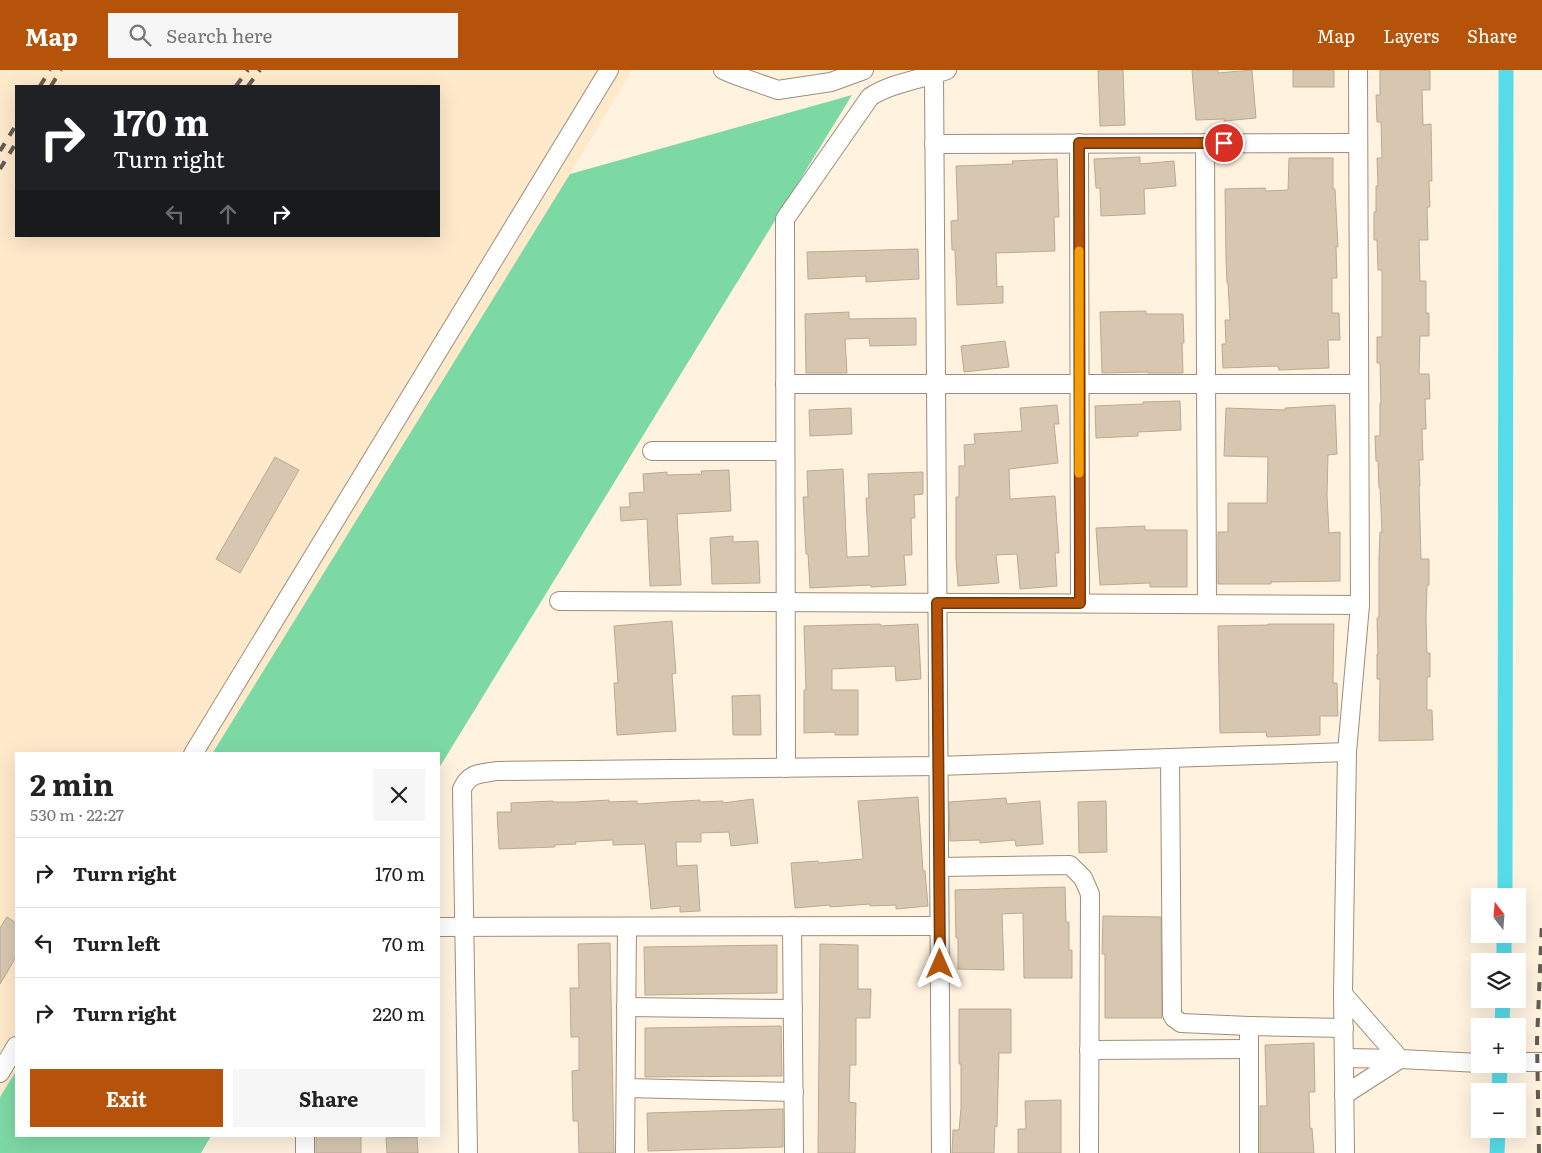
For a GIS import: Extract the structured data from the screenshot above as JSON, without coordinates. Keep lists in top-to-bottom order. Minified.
{"north":"top","page":{"header":"Map","search":"Search here","nav":["Map","Layers","Share"],"turn":["170 m","Turn right"],"heading":["2 min","530 m · 22:27"],"list":[{"name":"Turn right","value":"170 m"},{"name":"Turn left","value":"70 m"},{"name":"Turn right","value":"220 m"}],"map_buttons":["+","−"],"buttons":["Exit","Share"]}}
